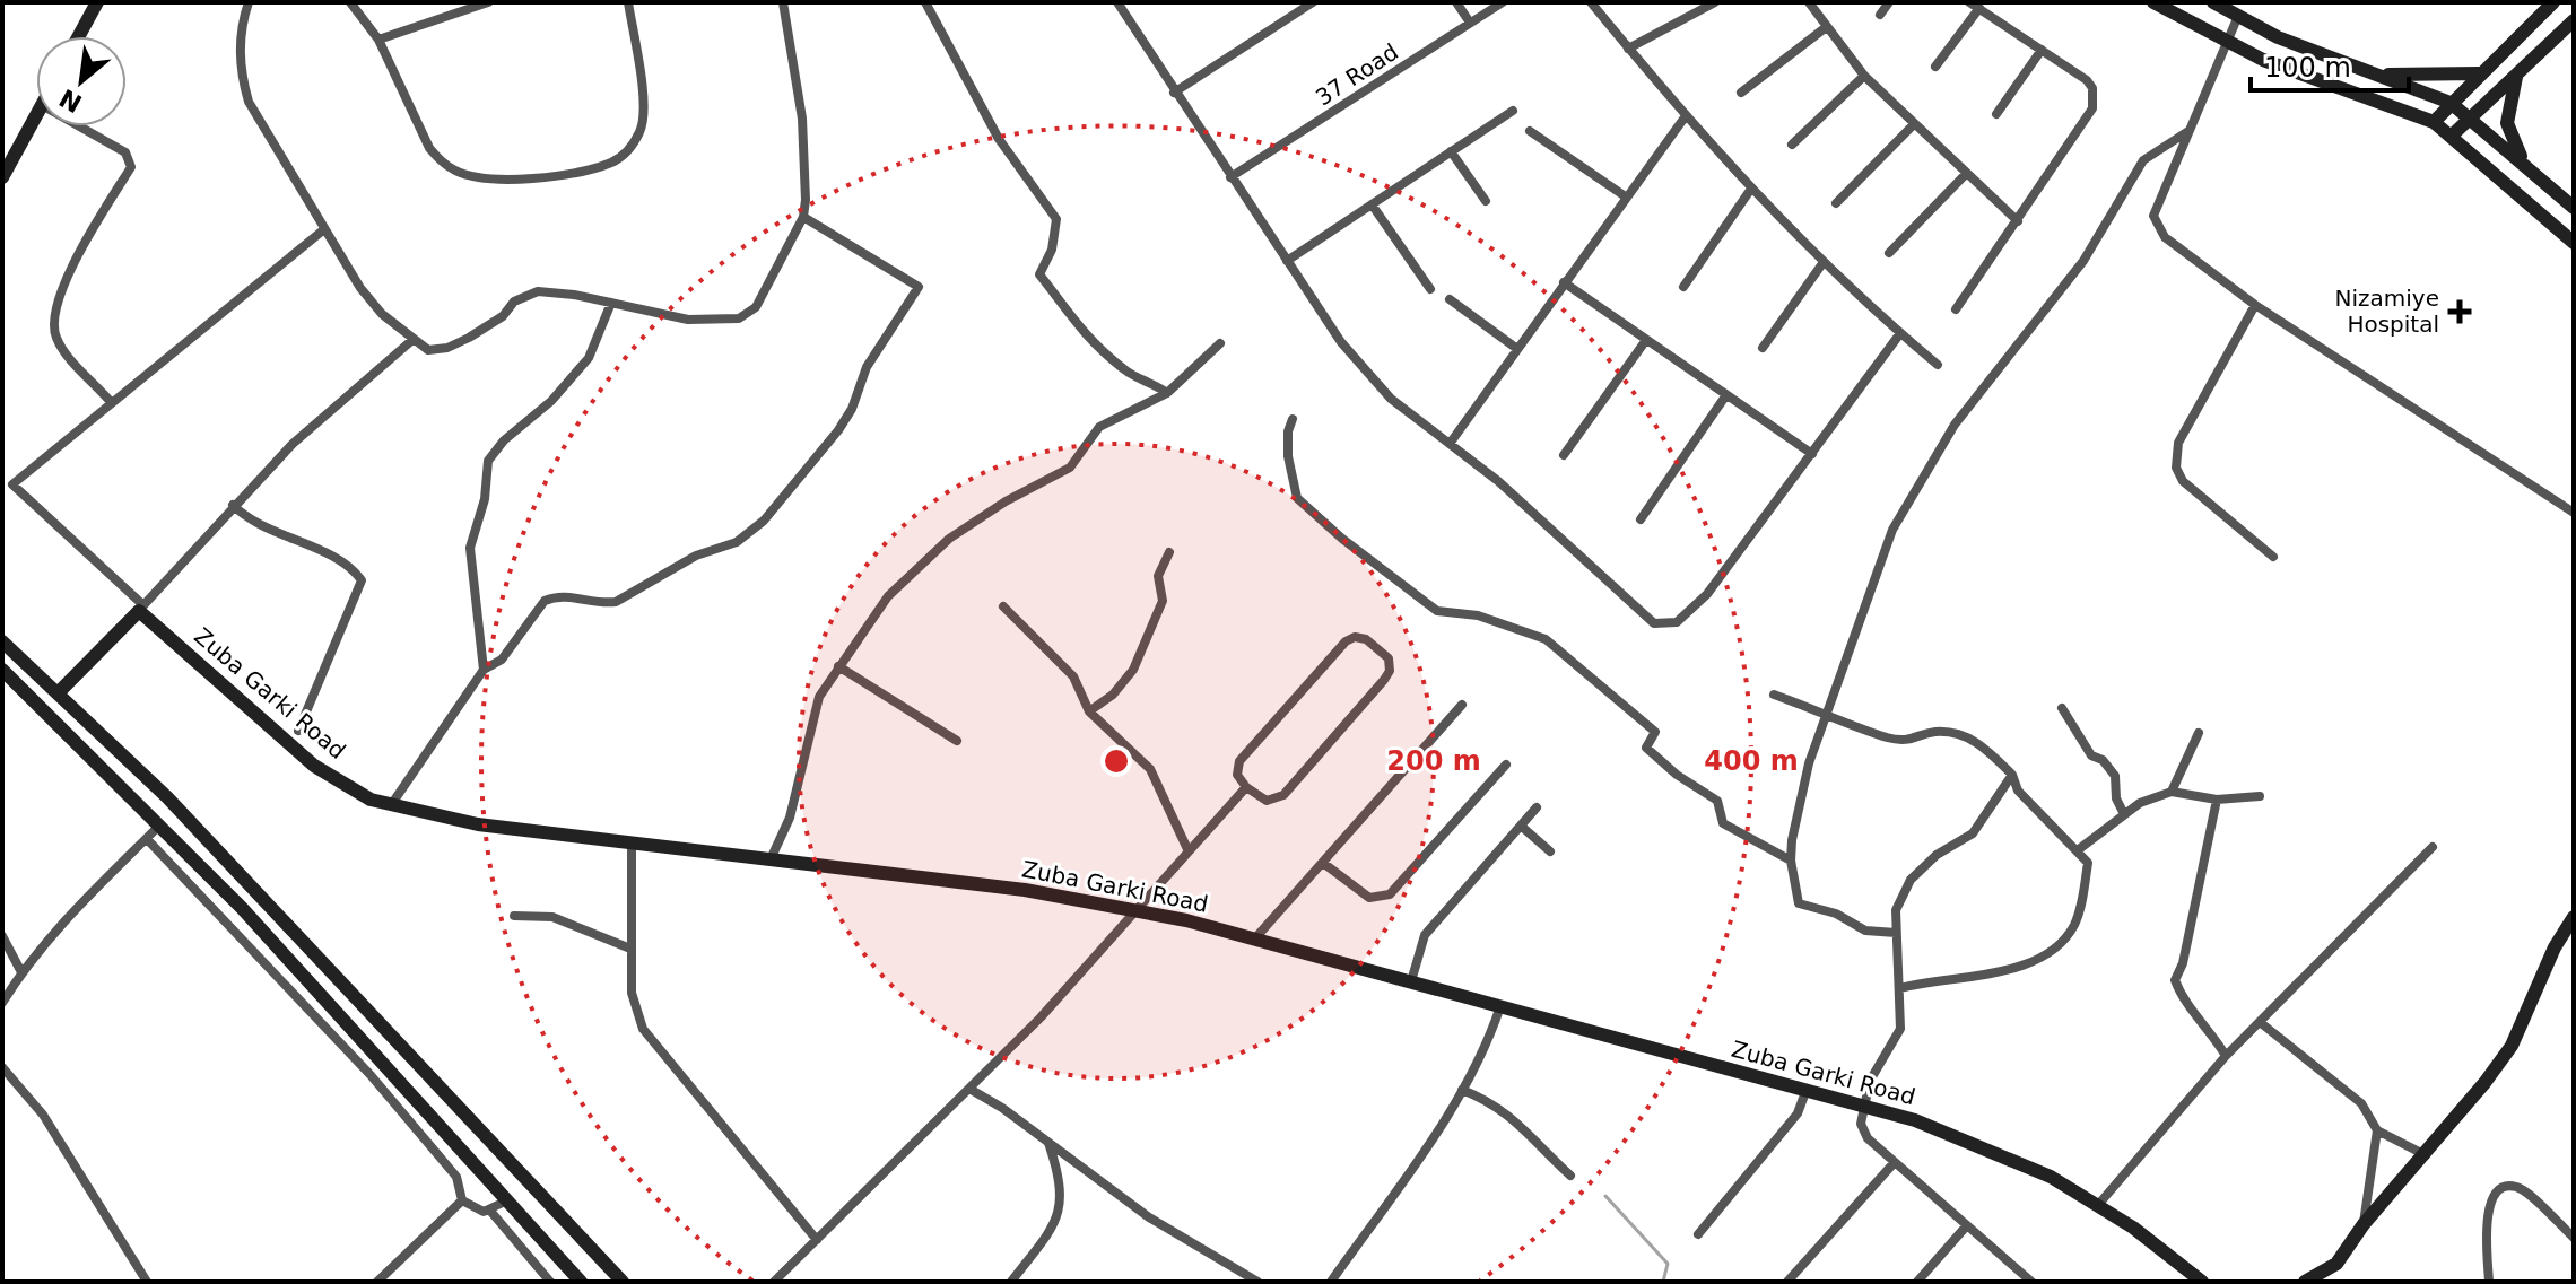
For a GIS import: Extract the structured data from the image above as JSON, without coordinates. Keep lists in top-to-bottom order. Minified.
{"streets":{"main road":["Zuba Garki Road"],"street":["37 Road"]},"places":{"health":["Nizamiye Hospital"]},"scale_bar":"100 m","north":"bottom left","rings":["200 m","400 m"]}
